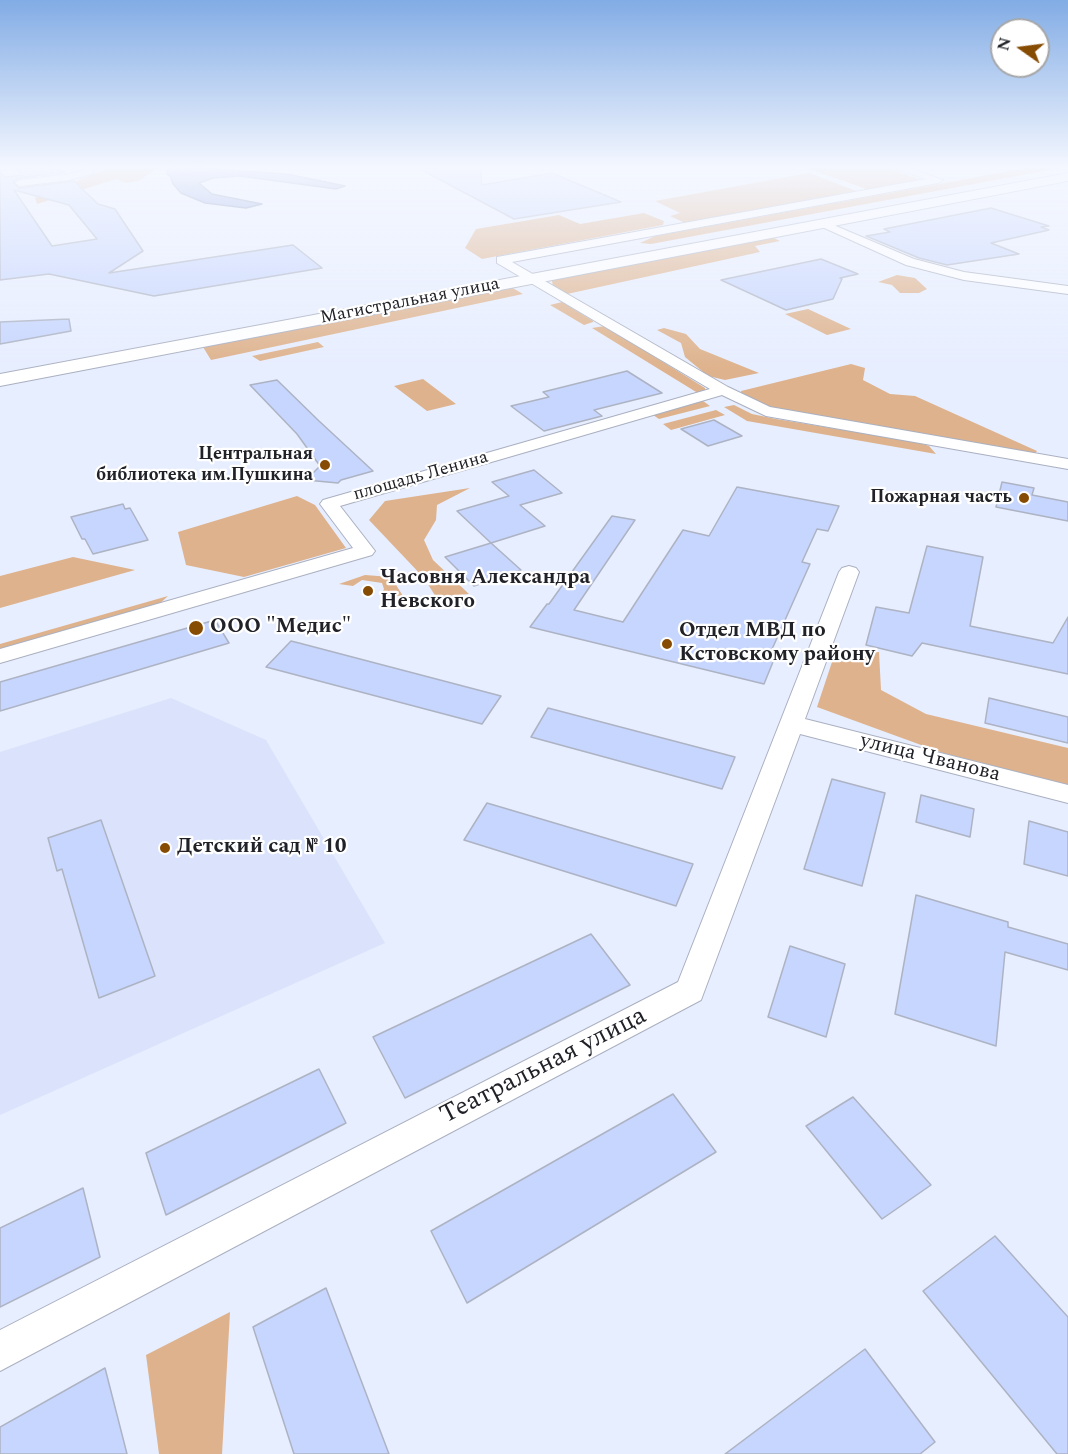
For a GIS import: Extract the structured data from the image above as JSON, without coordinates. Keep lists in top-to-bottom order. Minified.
{"streets":{"main road":["Магистральная улица"],"street":["площадь Ленина","улица Чванова","Театральная улица"]},"crossings":[["улица Чванова","Театральная улица"]],"places":["Центральная библиотека им.Пушкина","Пожарная часть","Часовня Александра Невского","ООО \"Медис\"","Отдел МВД по Кстовскому району","Детский сад № 10"],"north":"left"}
